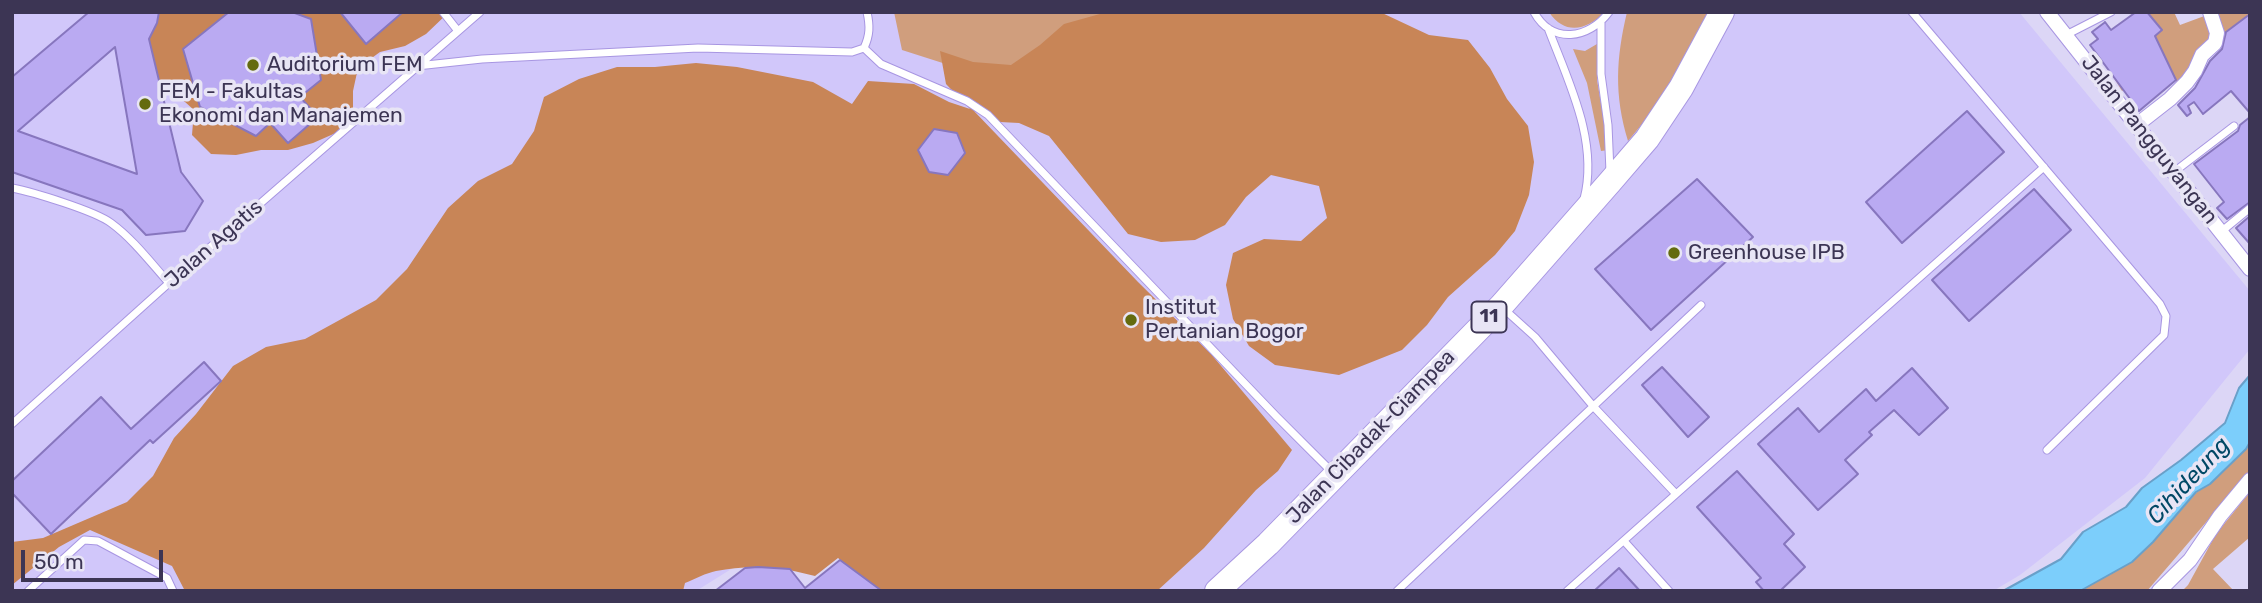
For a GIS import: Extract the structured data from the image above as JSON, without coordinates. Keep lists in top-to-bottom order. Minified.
{"streets":{"highway":["11","Jalan Cibadak-Ciampea"],"street":["Jalan Pangguyangan"],"lane":["Jalan Agatis"]},"water":["Cihideung"],"places":["Auditorium FEM","FEM - Fakultas Ekonomi dan Manajemen","Greenhouse IPB","Institut Pertanian Bogor"],"scale_bar":"50 m"}
